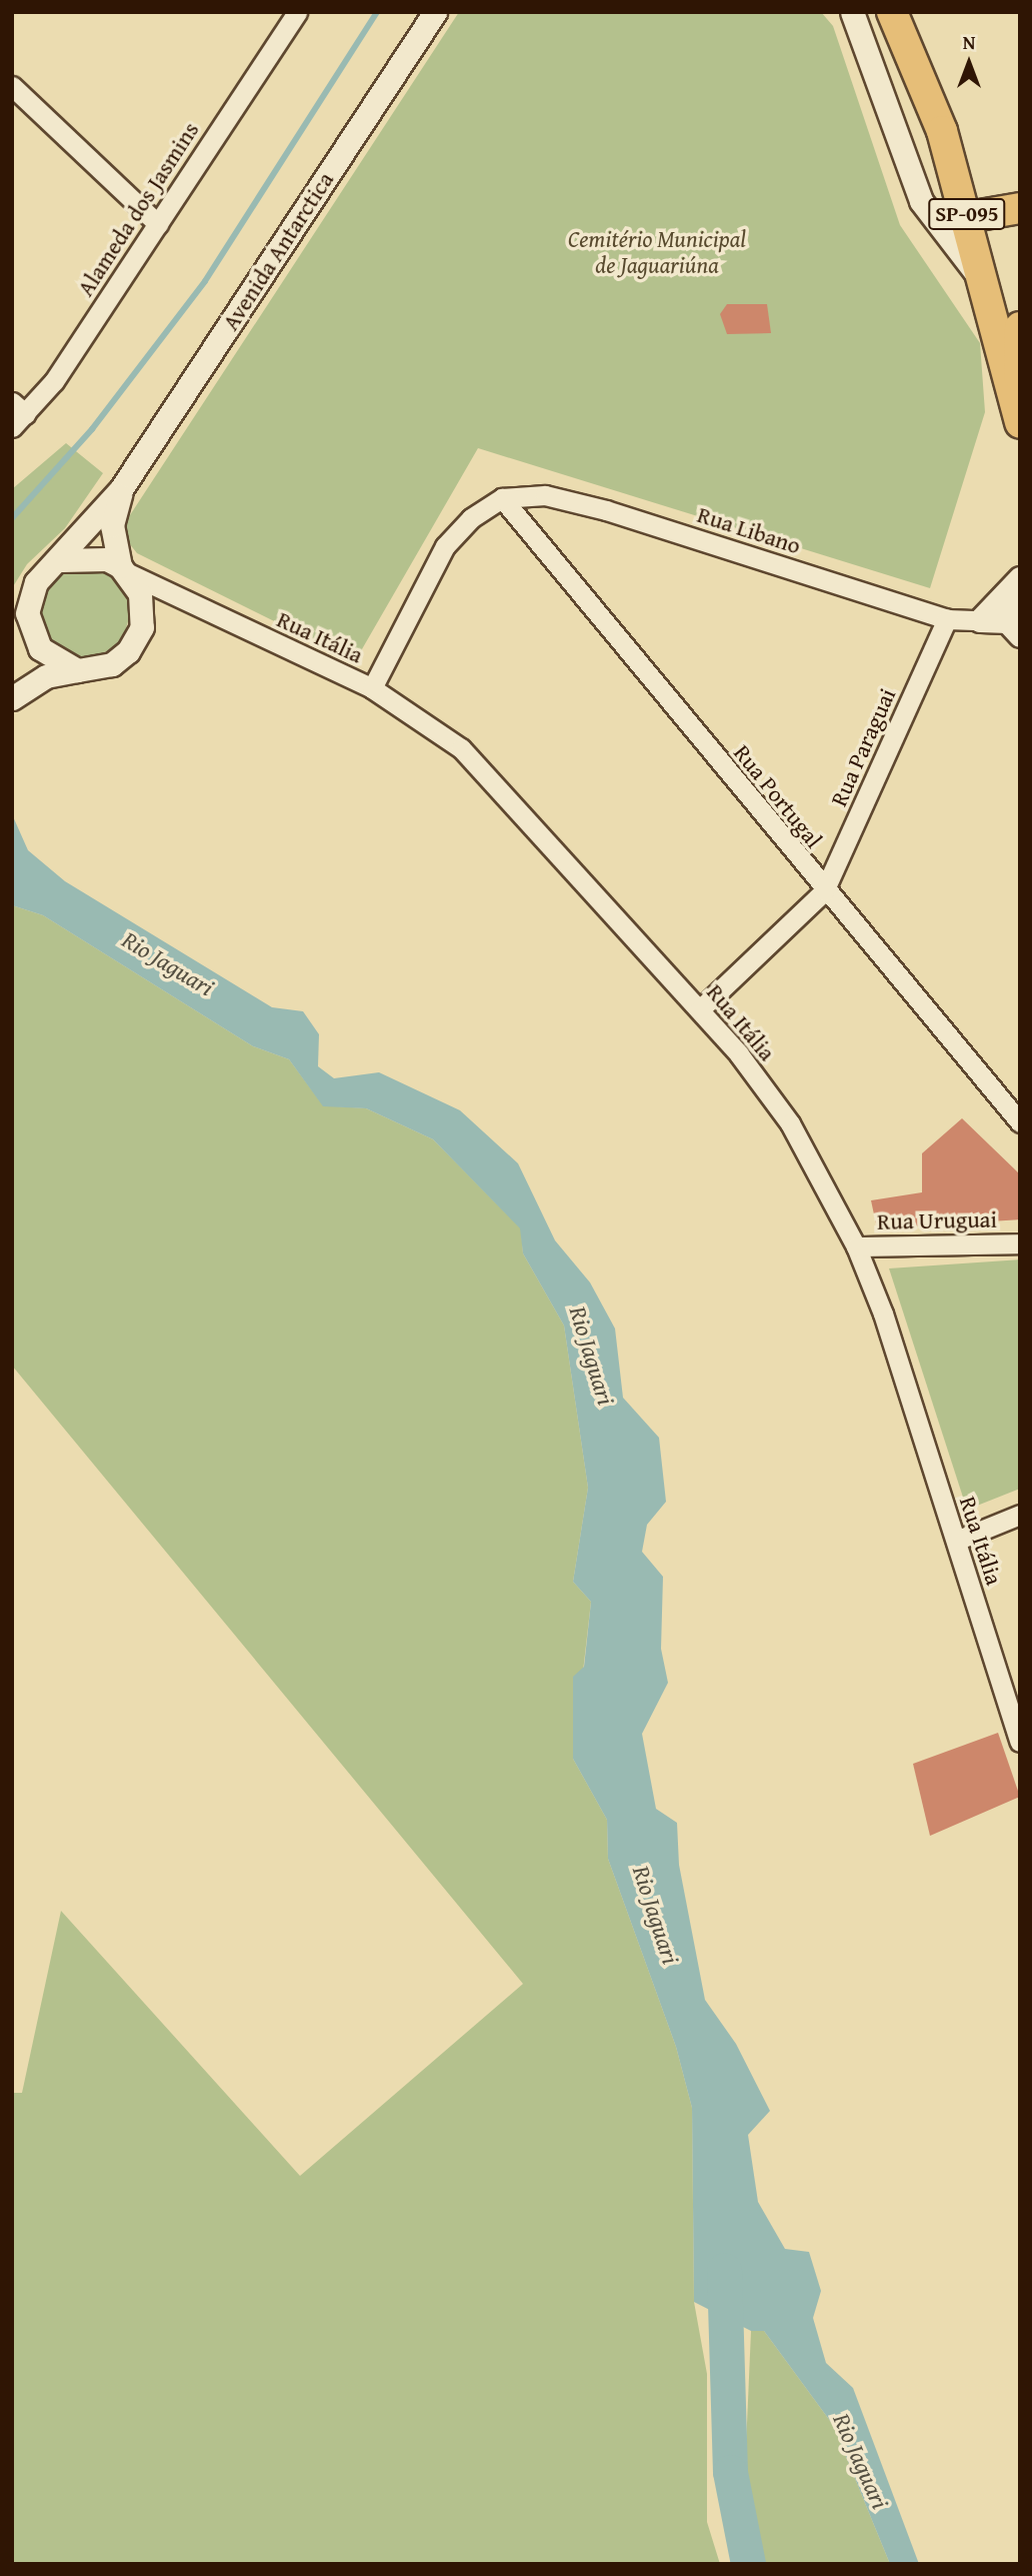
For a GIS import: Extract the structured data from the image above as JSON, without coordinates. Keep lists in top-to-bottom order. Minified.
{"streets":{"main road":["SP-095"],"street":["Alameda dos Jasmins","Avenida Antarctica","Rua Libano","Rua Itália","Rua Paraguai","Rua Portugal","Rua Uruguai"]},"crossings":[["Avenida Antarctica","Rua Itália"],["Rua Libano","Rua Paraguai"],["Rua Libano","Rua Portugal"],["Rua Itália","Rua Paraguai"],["Rua Itália","Rua Uruguai"],["Rua Paraguai","Rua Portugal"]],"water":["Rio Jaguari"],"parks":["Cemitério Municipal de Jaguariúna"],"north":"top"}
